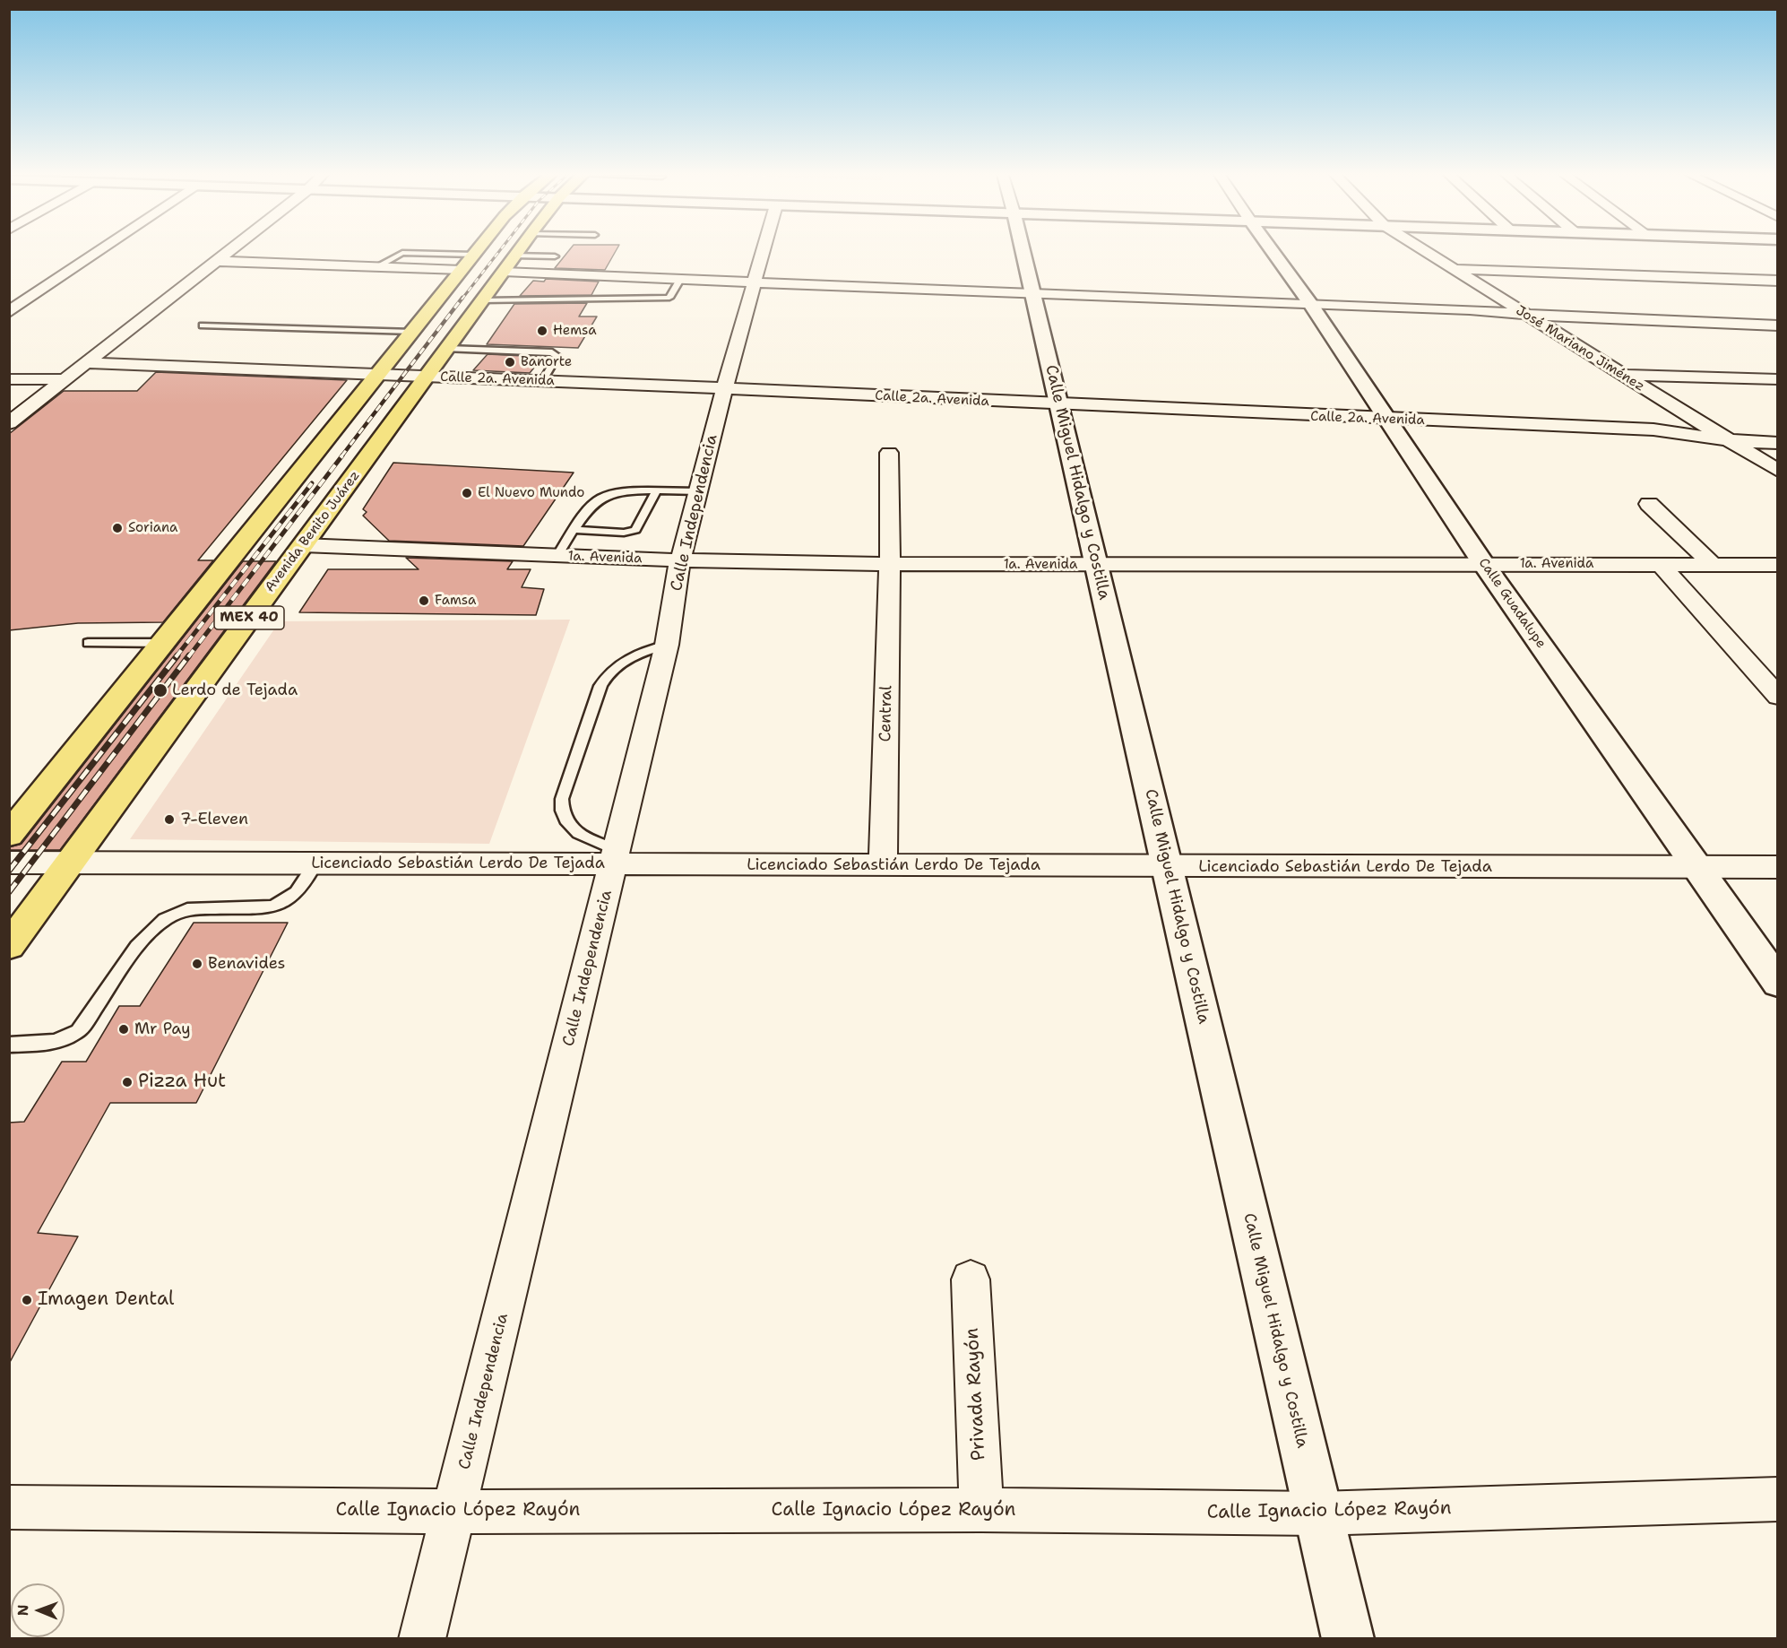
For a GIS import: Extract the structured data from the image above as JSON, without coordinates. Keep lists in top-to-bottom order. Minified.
{"streets":{"main road":["Avenida Benito Juárez","MEX 40"],"street":["José Mariano Jiménez","Calle 2a. Avenida","Calle Miguel Hidalgo y Costilla","Calle Independencia","1a. Avenida","Calle Guadalupe","Central","Licenciado Sebastián Lerdo De Tejada","Privada Rayón","Calle Ignacio López Rayón"]},"crossings":[["José Mariano Jiménez","Calle 2a. Avenida"],["Calle 2a. Avenida","Calle Miguel Hidalgo y Costilla"],["Calle 2a. Avenida","Calle Independencia"],["Calle 2a. Avenida","Avenida Benito Juárez"],["Calle 2a. Avenida","Calle Guadalupe"],["Calle 2a. Avenida","MEX 40"],["Calle Miguel Hidalgo y Costilla","1a. Avenida"],["Calle Miguel Hidalgo y Costilla","Licenciado Sebastián Lerdo De Tejada"],["Calle Miguel Hidalgo y Costilla","Calle Ignacio López Rayón"],["Calle Independencia","1a. Avenida"],["Calle Independencia","Licenciado Sebastián Lerdo De Tejada"],["Calle Independencia","Calle Ignacio López Rayón"],["Avenida Benito Juárez","1a. Avenida"],["Avenida Benito Juárez","Licenciado Sebastián Lerdo De Tejada"],["1a. Avenida","Calle Guadalupe"],["1a. Avenida","Central"],["Calle Guadalupe","Licenciado Sebastián Lerdo De Tejada"],["Central","Licenciado Sebastián Lerdo De Tejada"],["Privada Rayón","Calle Ignacio López Rayón"]],"places":["Hemsa","Banorte","El Nuevo Mundo","Soriana","Famsa","Lerdo de Tejada","7-Eleven","Benavides","Mr Pay","Pizza Hut","Imagen Dental"],"north":"left"}
